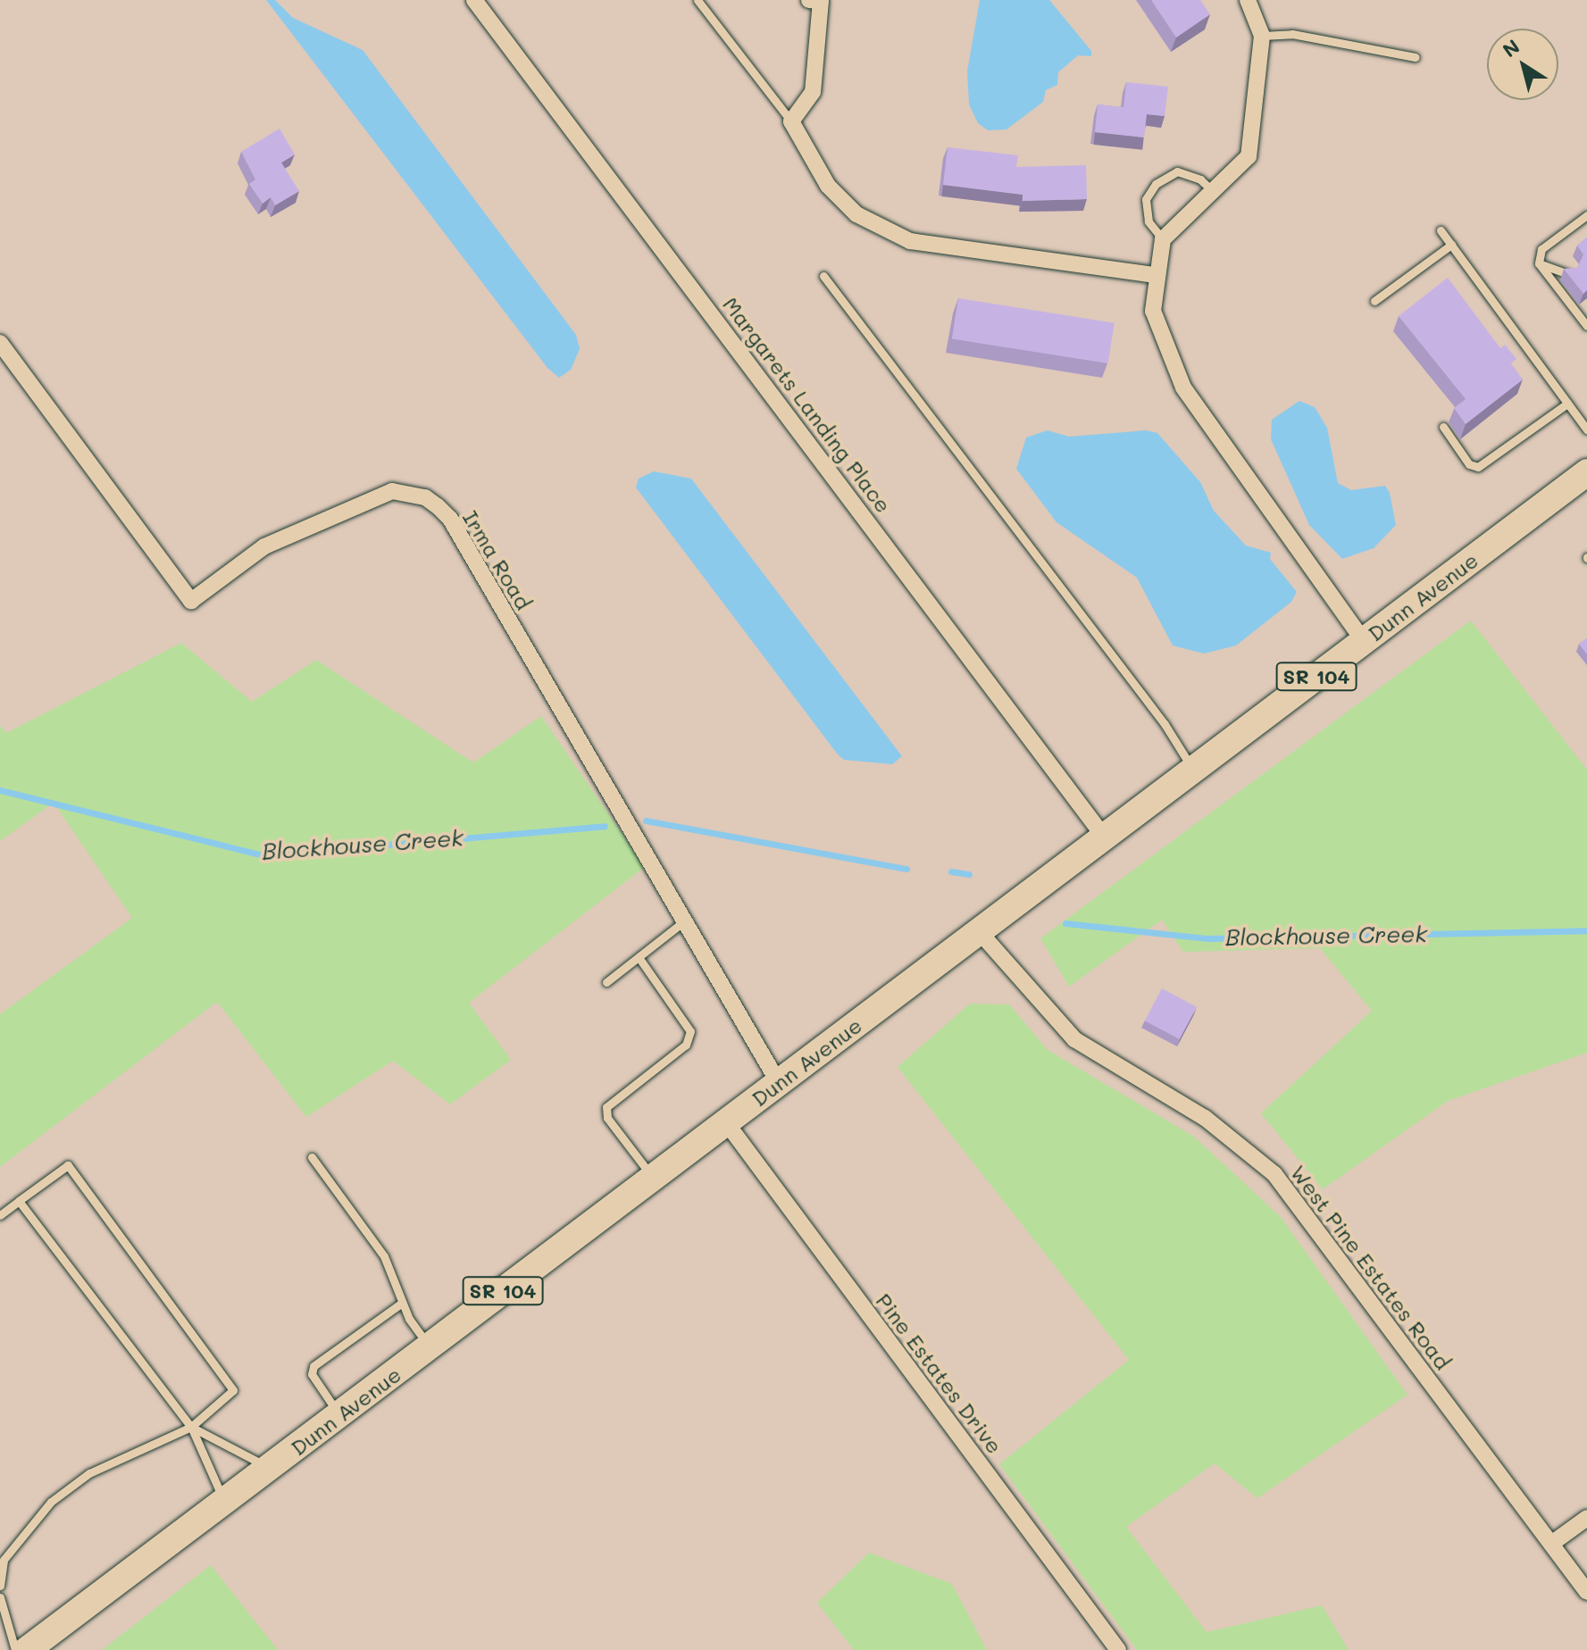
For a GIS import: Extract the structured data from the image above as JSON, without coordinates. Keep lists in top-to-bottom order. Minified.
{"streets":{"main road":["Dunn Avenue","SR 104"],"street":["Margarets Landing Place","Irma Road","West Pine Estates Road","Pine Estates Drive"]},"crossings":[["Margarets Landing Place","Dunn Avenue"],["Irma Road","Dunn Avenue"],["Dunn Avenue","West Pine Estates Road"],["Dunn Avenue","Pine Estates Drive"]],"water":["Blockhouse Creek"],"north":"top left"}
